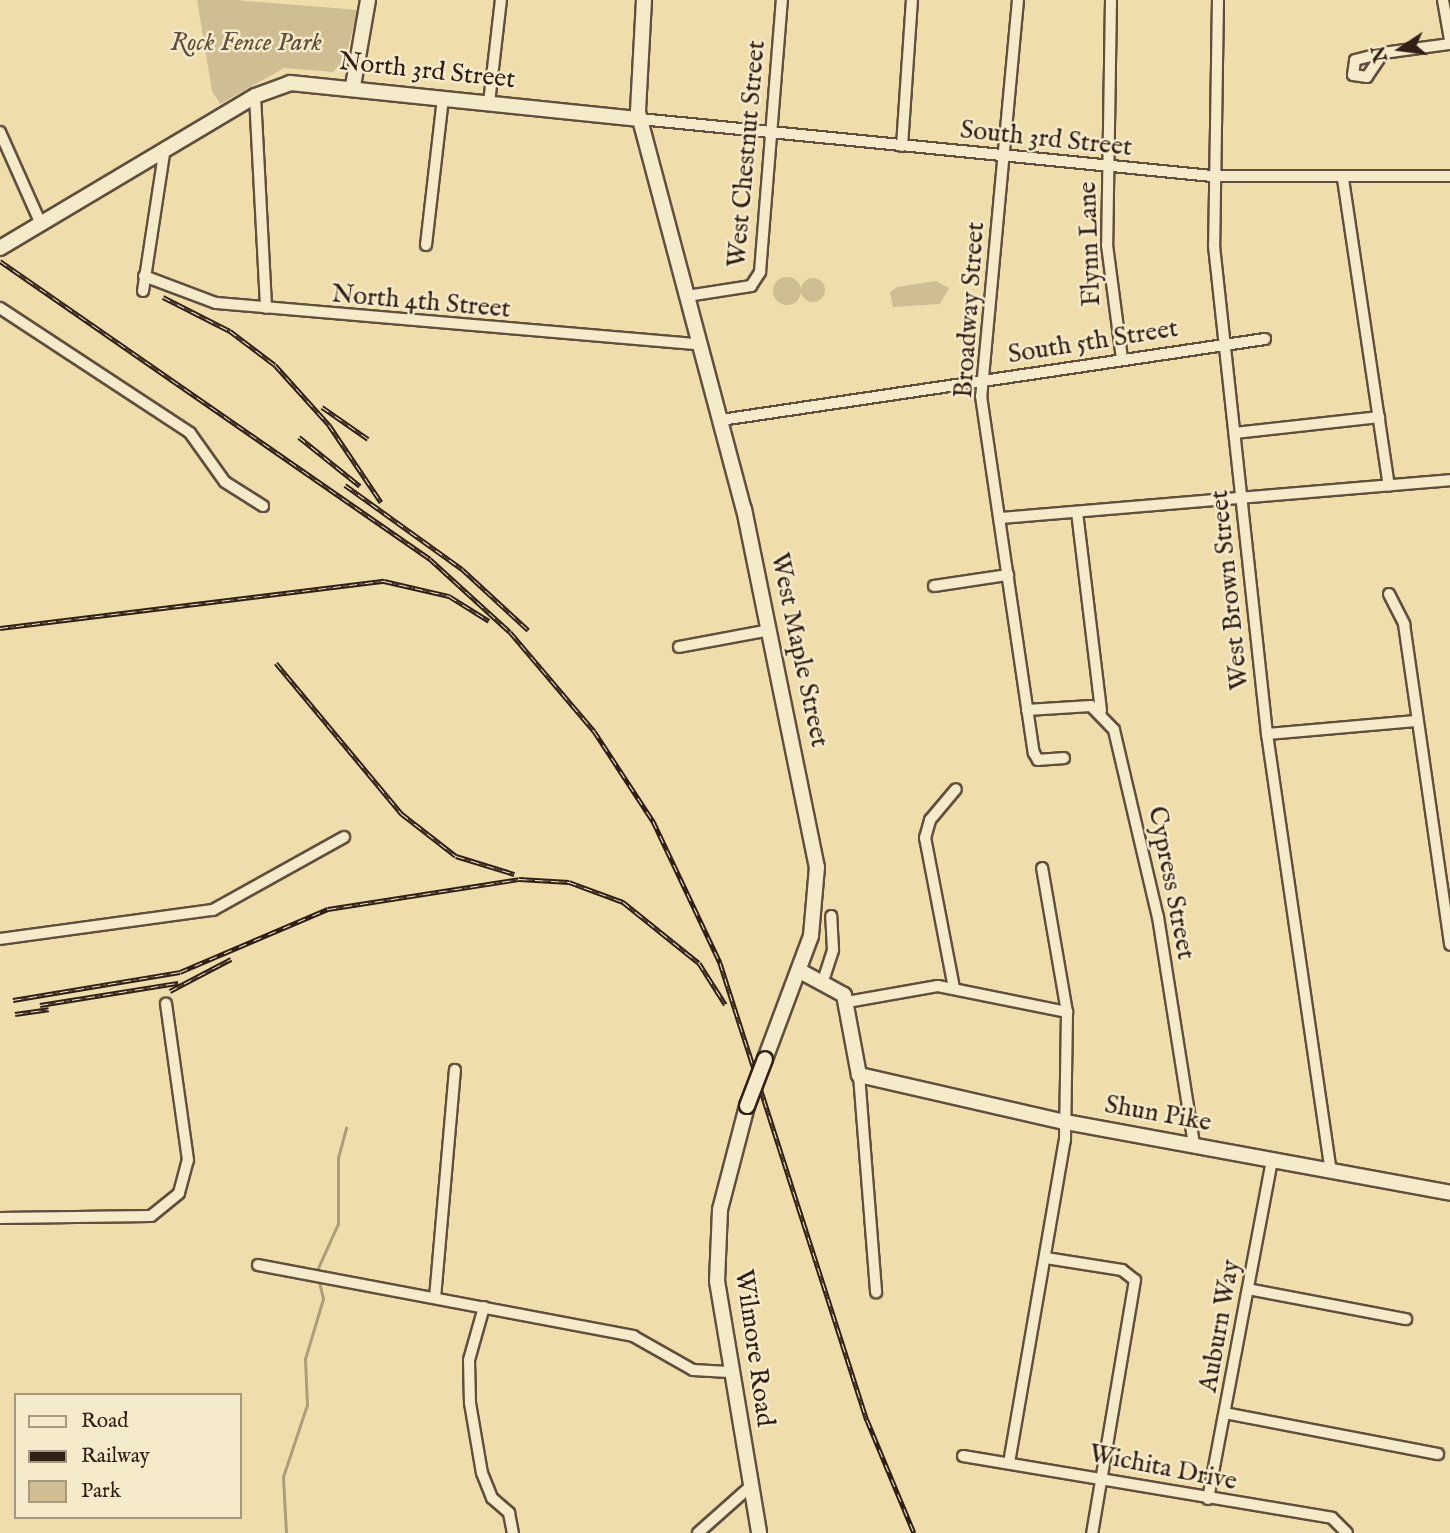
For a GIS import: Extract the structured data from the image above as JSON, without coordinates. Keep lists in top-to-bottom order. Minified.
{"streets":{"main road":["North 3rd Street","West Maple Street","Shun Pike","Wilmore Road"],"street":["South 3rd Street","West Chestnut Street","Flynn Lane","North 4th Street","Broadway Street","South 5th Street","West Brown Street","Cypress Street","Auburn Way","Wichita Drive"]},"crossings":[["North 3rd Street","South 3rd Street"],["North 3rd Street","West Maple Street"],["South 3rd Street","West Chestnut Street"],["South 3rd Street","Flynn Lane"],["South 3rd Street","Broadway Street"],["South 3rd Street","West Brown Street"],["South 3rd Street","West Maple Street"],["West Chestnut Street","West Maple Street"],["Flynn Lane","South 5th Street"],["North 4th Street","West Maple Street"],["Broadway Street","South 5th Street"],["South 5th Street","West Brown Street"],["South 5th Street","West Maple Street"],["West Brown Street","Shun Pike"],["West Maple Street","Wilmore Road"],["Cypress Street","Shun Pike"],["Shun Pike","Auburn Way"],["Auburn Way","Wichita Drive"]],"parks":["Rock Fence Park"],"legend":["Road","Railway","Park"],"north":"left"}
